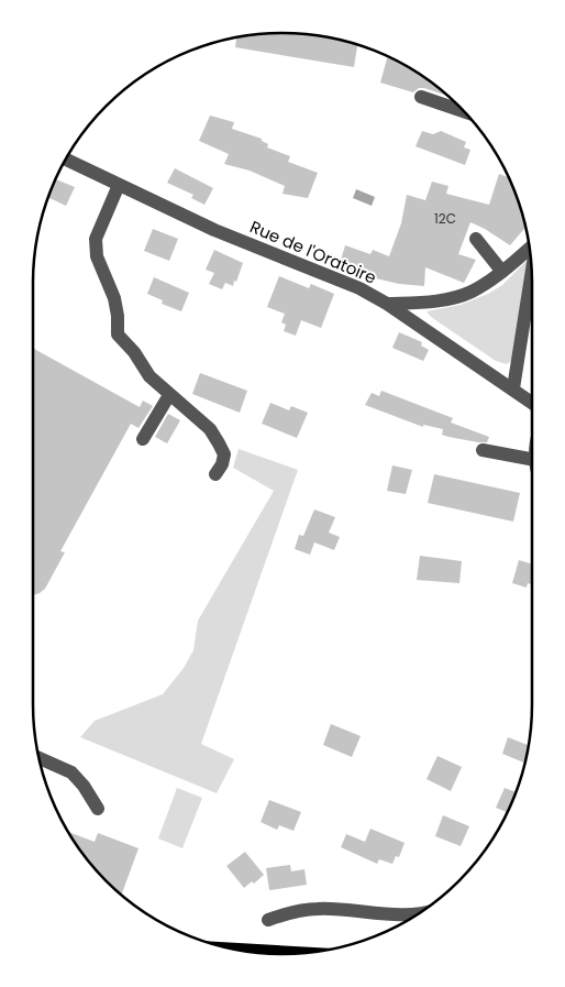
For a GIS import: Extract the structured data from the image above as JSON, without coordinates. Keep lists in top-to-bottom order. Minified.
{"streets":{"street":["Rue de l'Oratoire"]},"house_numbers":["12C"]}
